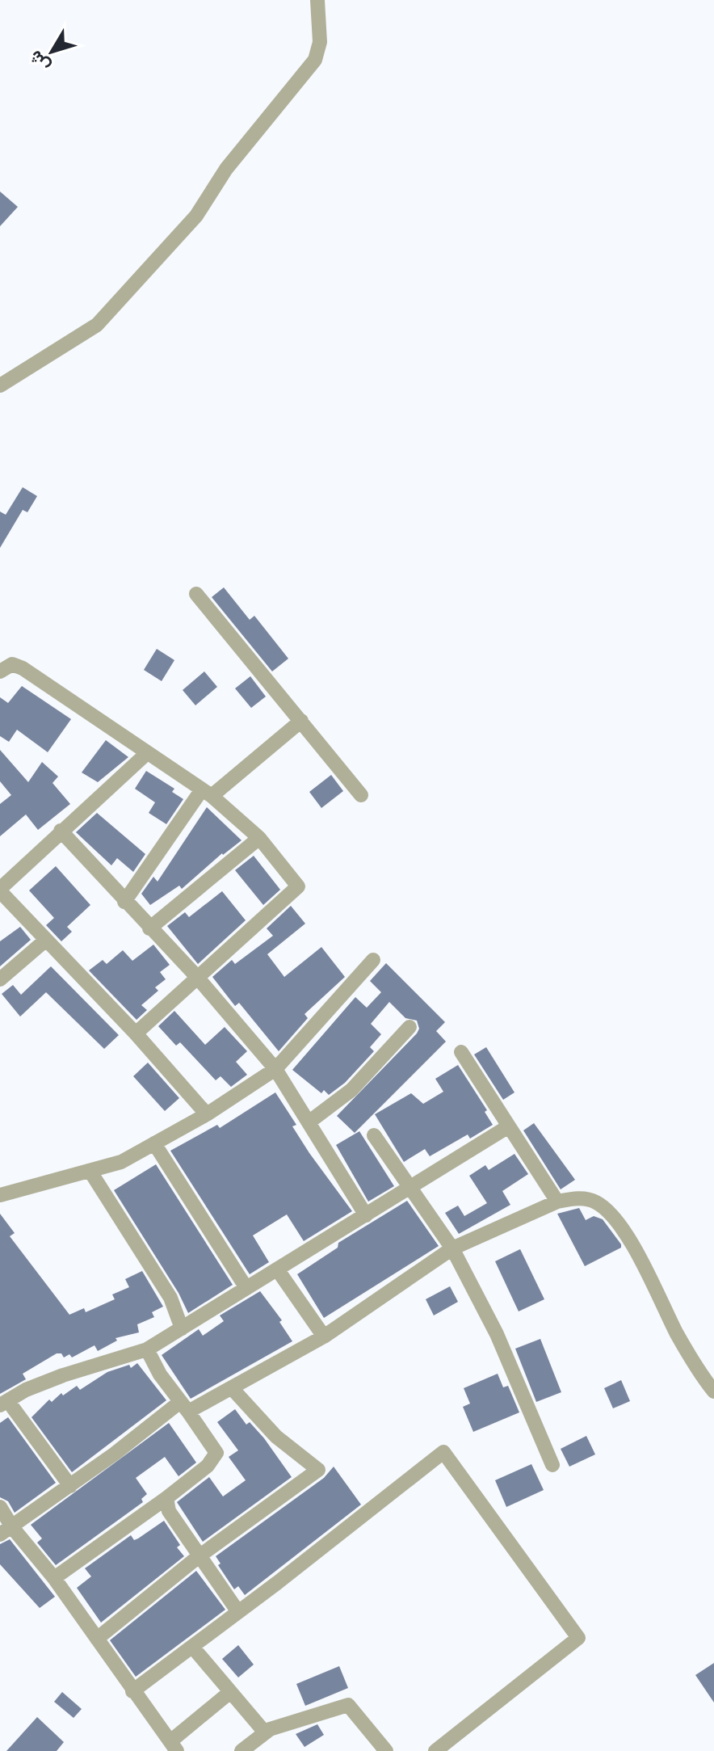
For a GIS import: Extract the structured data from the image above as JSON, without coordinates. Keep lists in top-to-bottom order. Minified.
{"north":"bottom left"}
